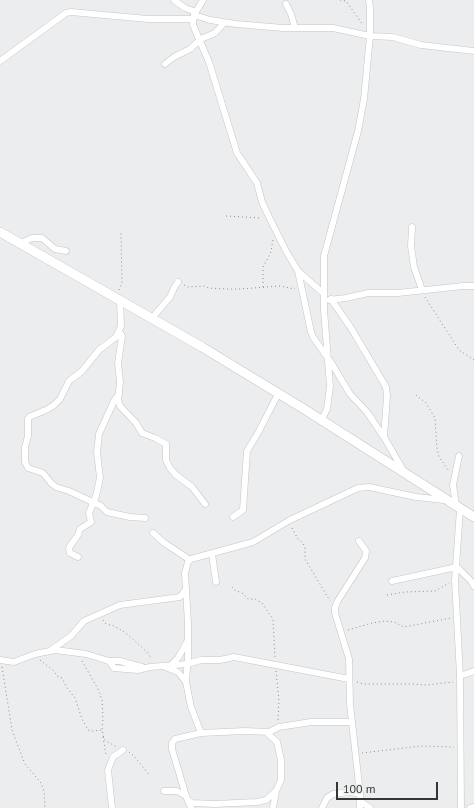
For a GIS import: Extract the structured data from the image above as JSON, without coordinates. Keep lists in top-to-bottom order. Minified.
{"scale_bar":"100 m"}
